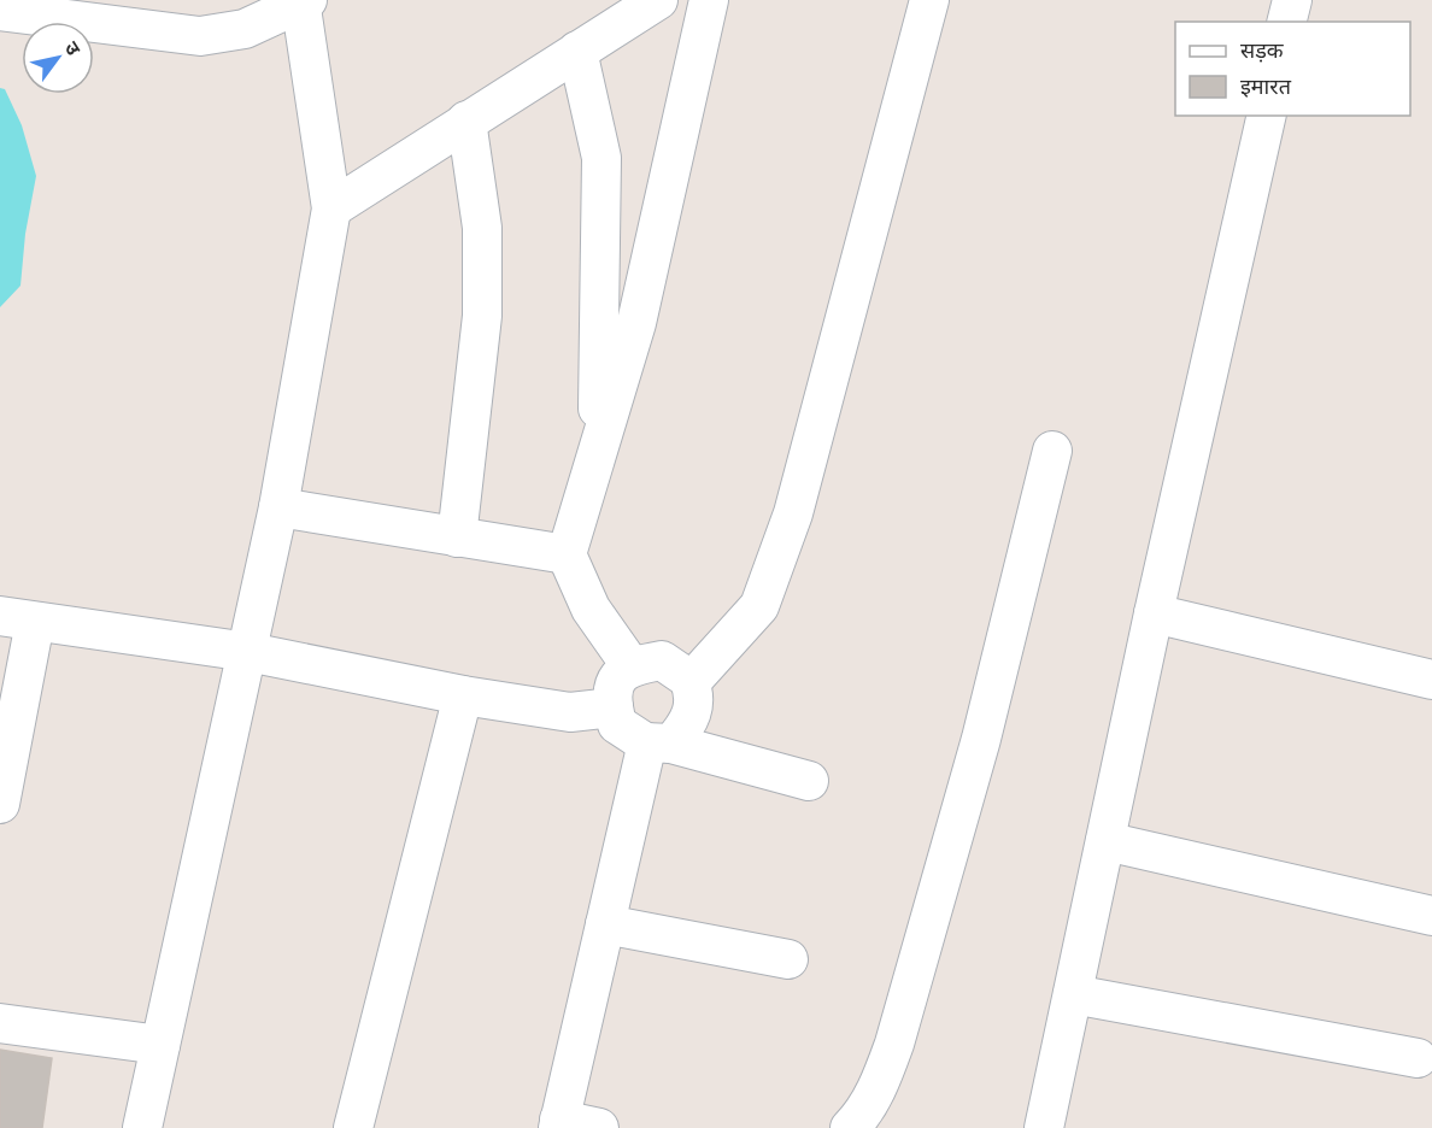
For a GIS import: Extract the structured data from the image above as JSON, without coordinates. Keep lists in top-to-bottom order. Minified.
{"legend":["सड़क","इमारत"],"north":"top right"}
